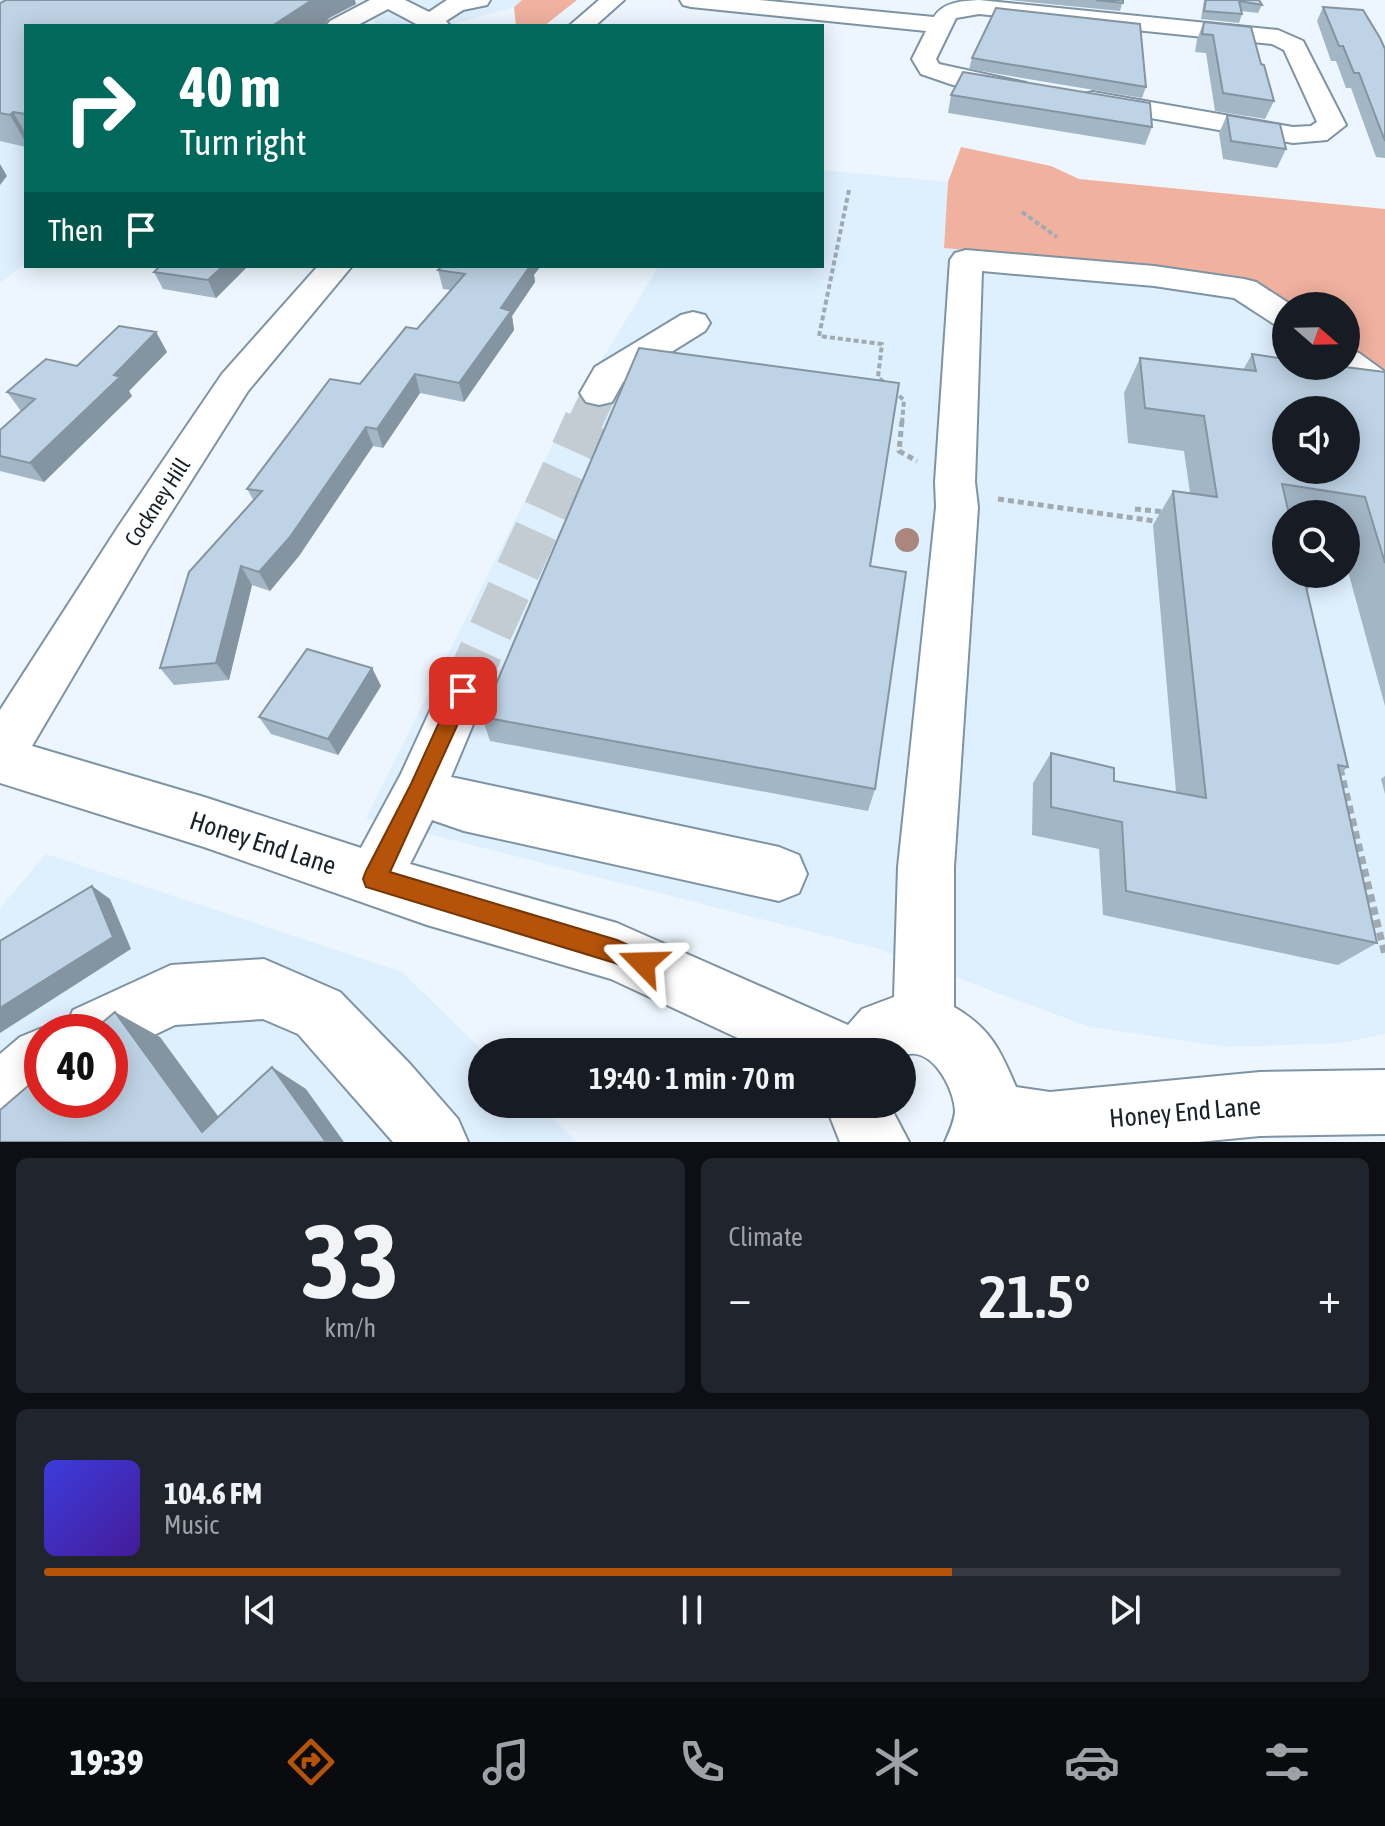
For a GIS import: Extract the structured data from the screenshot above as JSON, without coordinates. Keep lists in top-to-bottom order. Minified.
{"streets":{"street":["Cockney Hill","Honey End Lane"]},"crossings":[["Cockney Hill","Honey End Lane"]],"north":"right","page":{"turn":["40 m","Turn right"],"then":"Then","limit":"40","trip":"19:40 · 1 min · 70 m","tile":[["33","km/h"],"Climate"],"heat":["−","21.5°","+"],"song":["104.6 FM","Music"],"tabs":"19:39"}}
